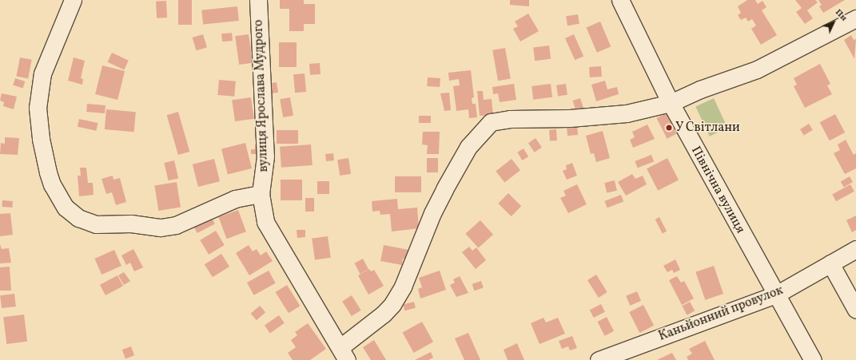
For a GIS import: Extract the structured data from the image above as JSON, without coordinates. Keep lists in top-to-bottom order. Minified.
{"streets":{"street":["вулиця Ярослава Мудрого","Північна вулиця","Каньйонний провулок"]},"crossings":[["Північна вулиця","Каньйонний провулок"]],"places":["У Світлани"],"north":"top right"}
